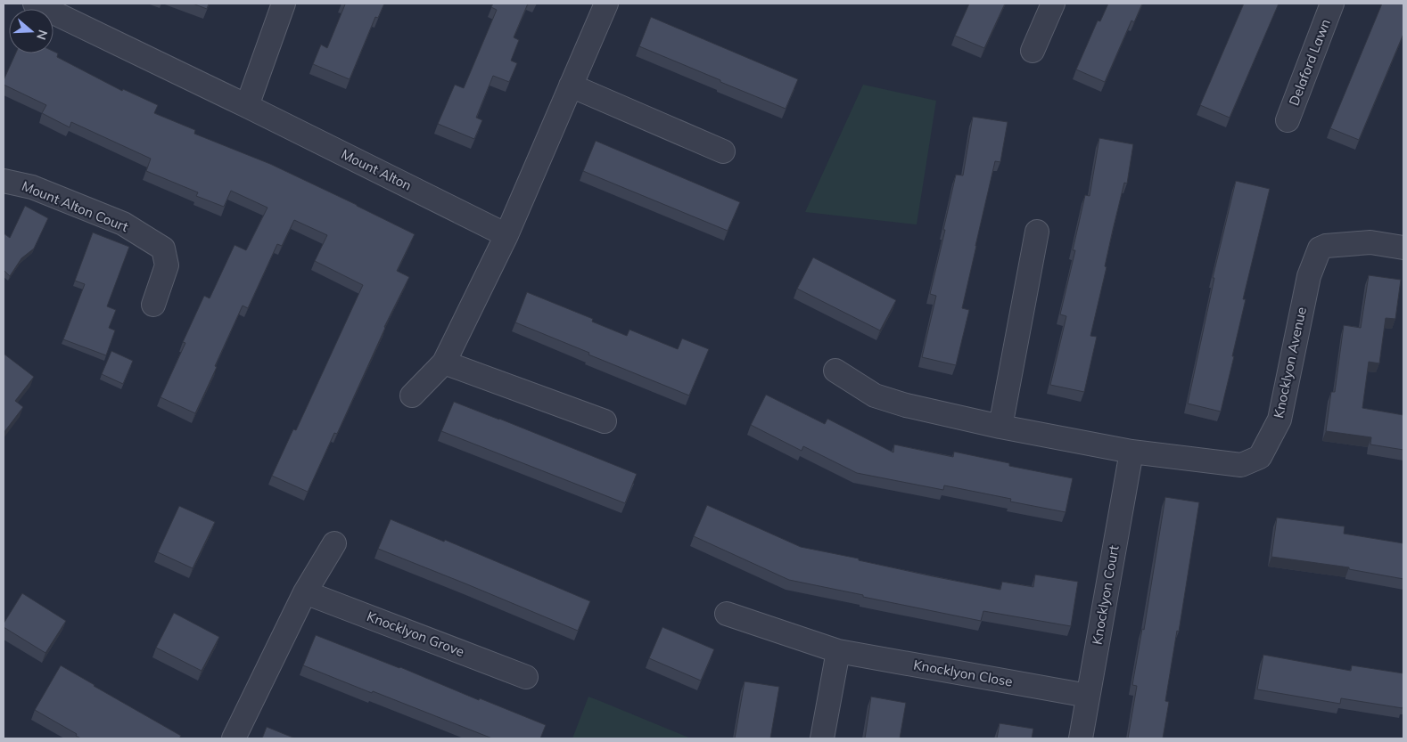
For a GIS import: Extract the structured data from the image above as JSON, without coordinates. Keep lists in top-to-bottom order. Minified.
{"streets":{"street":["Delaford Lawn","Mount Alton","Mount Alton Court","Knocklyon Avenue","Knocklyon Court","Knocklyon Grove","Knocklyon Close"]},"crossings":[["Knocklyon Avenue","Knocklyon Court"],["Knocklyon Court","Knocklyon Close"]],"north":"right"}
